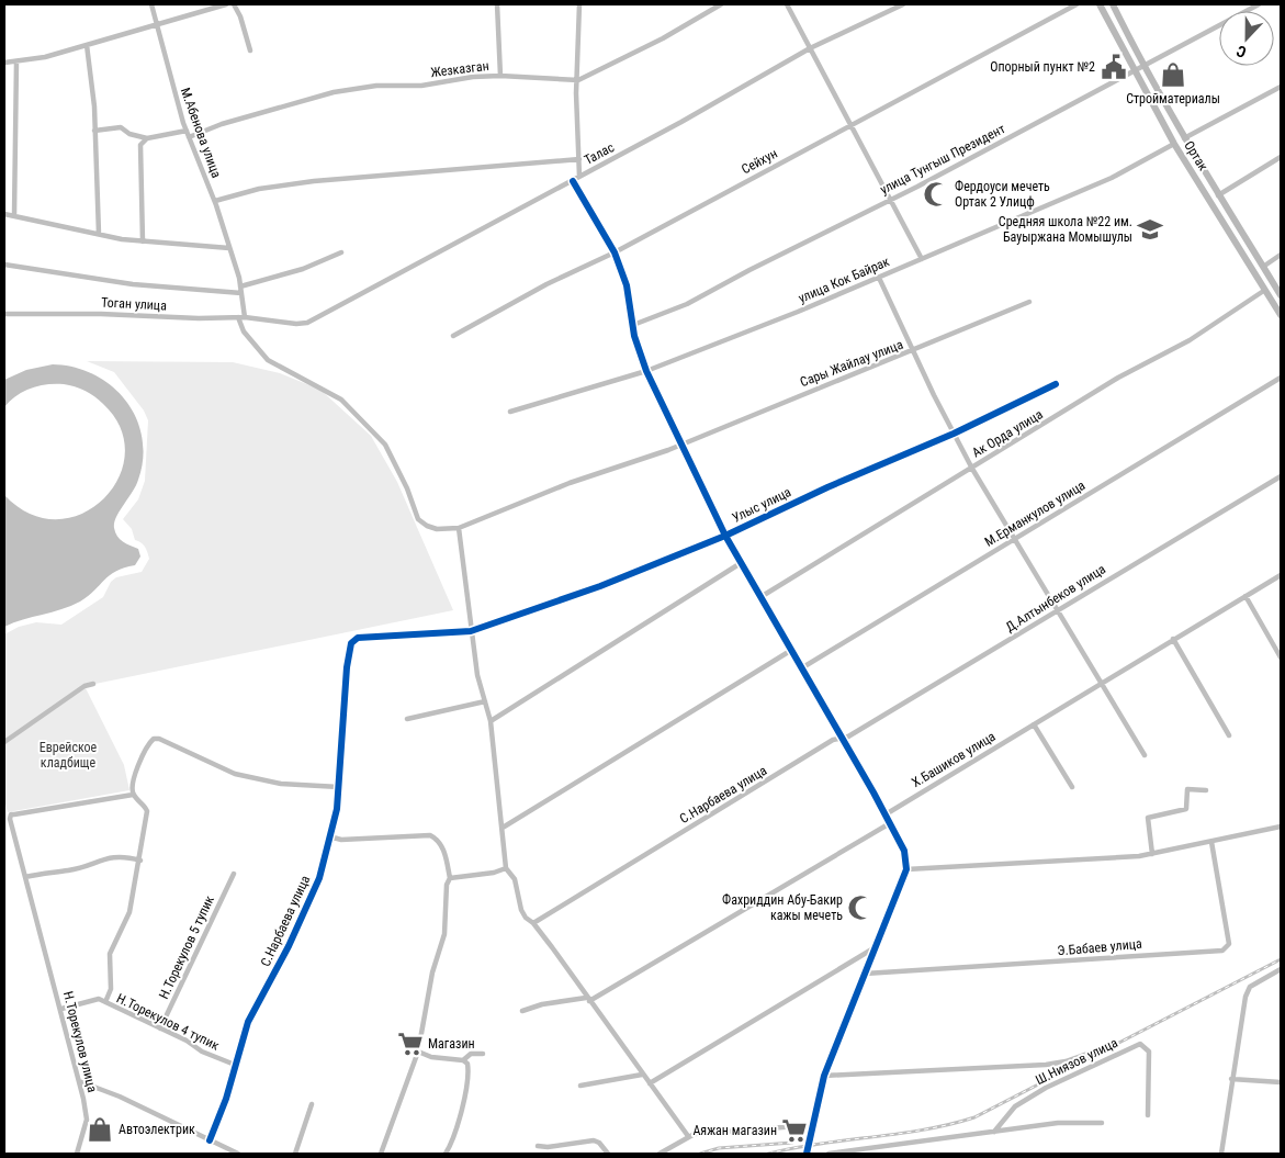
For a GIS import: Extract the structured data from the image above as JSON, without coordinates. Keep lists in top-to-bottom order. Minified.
{"streets":{"street":["Жезказган","М.Абенова улица","Талас","Ортак","улица Тунгыш Президент","Сейхун","улица Кок Байрак","Тоган улица","Сары Жайлау улица","Ак Орда улица","Улыс улица","М.Ерманкулов улица","Д.Алтынбеков улица","Х.Башиков улица","С.Нарбаева улица","Н.Торекулов 5 тупик","Э.Бабаев улица","Н.Торекулов 4 тупик","Н.Торекулов улица","Ш.Ниязов улица"]},"crossings":[["Жезказган","М.Абенова улица"],["М.Абенова улица","Тоган улица"],["Талас","Тоган улица"],["Ортак","улица Тунгыш Президент"],["Ортак","улица Кок Байрак"],["Ортак","Ак Орда улица"],["Улыс улица","С.Нарбаева улица"],["Д.Алтынбеков улица","С.Нарбаева улица"],["С.Нарбаева улица","Н.Торекулов 4 тупик"],["Н.Торекулов 5 тупик","Н.Торекулов 4 тупик"],["Н.Торекулов 4 тупик","Н.Торекулов улица"]],"parks":["Еврейское кладбище"],"places":{"public building":["Опорный пункт №2"],"shop":["Стройматериалы","Автоэлектрик"],"mosque":["Фердоуси мечеть Ортак 2 Улицф","Фахриддин Абу-Бакир кажы мечеть"],"school or university":["Средняя школа №22 им. Бауыржана Момышулы"],"supermarket":["Магазин","Аяжан магазин"]},"north":"bottom"}
